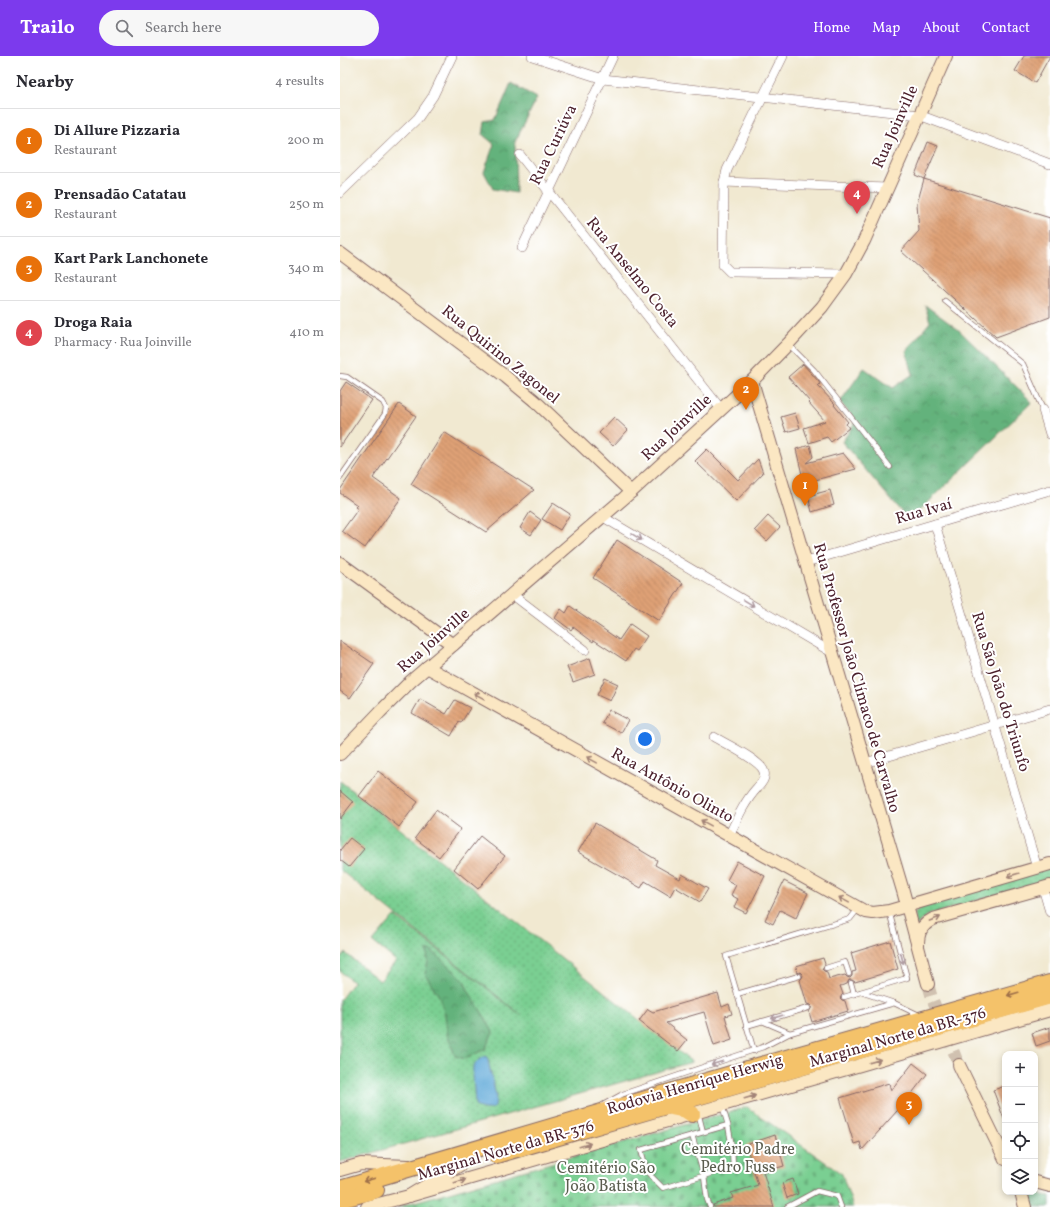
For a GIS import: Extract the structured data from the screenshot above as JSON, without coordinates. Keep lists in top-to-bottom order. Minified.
{"streets":{"highway":["Rodovia Henrique Herwig"],"main road":["Rua Joinville","Rua Quirino Zagonel","Rua Professor João Clímaco de Carvalho","Rua Antônio Olinto","Marginal Norte da BR-376"],"street":["Rua Curiúva","Rua Anselmo Costa","Rua Ivaí","Rua São João do Triunfo"]},"crossings":[["Rua Joinville","Rua Anselmo Costa"],["Rua Joinville","Rua Quirino Zagonel"],["Rua Joinville","Rua Professor João Clímaco de Carvalho"],["Rua Joinville","Rua Antônio Olinto"],["Rua Curiúva","Rua Anselmo Costa"],["Rua Ivaí","Rua Professor João Clímaco de Carvalho"],["Rua Ivaí","Rua São João do Triunfo"],["Rua Professor João Clímaco de Carvalho","Rua Antônio Olinto"],["Rua São João do Triunfo","Rua Antônio Olinto"],["Marginal Norte da BR-376","Rodovia Henrique Herwig"]],"one_way":["Rua Antônio Olinto","Marginal Norte da BR-376"],"parks":["Cemitério Padre Pedro Fuss","Cemitério São João Batista"],"page":{"header":"Trailo","search":"Search here","nav":["Home","Map","About","Contact"],"heading":["Nearby","4 results"],"list":[{"mark":"1","name":"Di Allure Pizzaria","note":"Restaurant","value":"200 m"},{"mark":"2","name":"Prensadão Catatau","note":"Restaurant","value":"250 m"},{"mark":"3","name":"Kart Park Lanchonete","note":"Restaurant","value":"340 m"},{"mark":"4","name":"Droga Raia","note":"Pharmacy · Rua Joinville","value":"410 m"}],"pins":["4","2","1","3"],"map_buttons":["+","−"]}}
